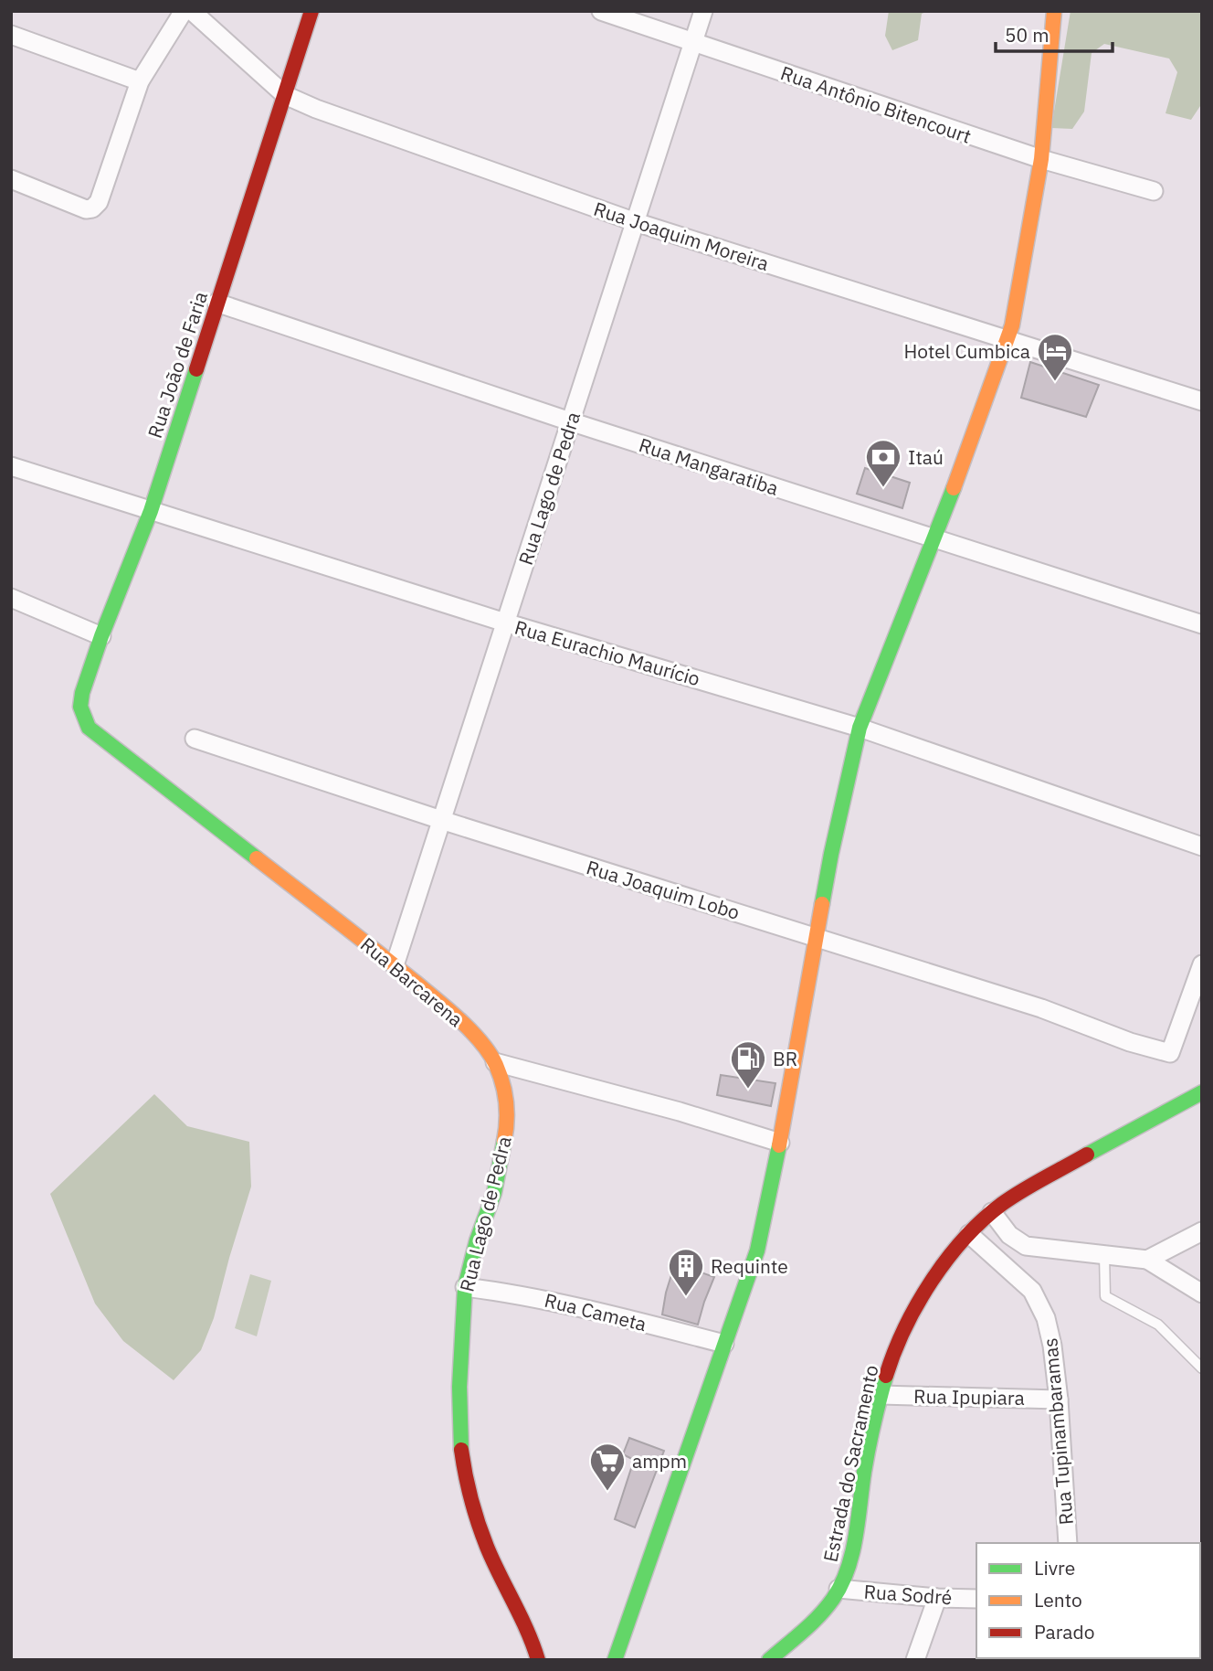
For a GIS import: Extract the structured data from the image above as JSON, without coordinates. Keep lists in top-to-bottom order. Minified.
{"streets":{"street":["Rua Antônio Bitencourt","Rua Joaquim Moreira","Rua João de Faria","Rua Mangaratiba","Rua Lago de Pedra","Rua Eurachio Maurício","Rua Joaquim Lobo","Rua Barcarena","Rua Cameta","Rua Ipupiara","Rua Tupinambaramas","Estrada do Sacramento","Rua Sodré"]},"crossings":[["Rua Antônio Bitencourt","Rua Lago de Pedra"],["Rua Joaquim Moreira","Rua João de Faria"],["Rua Joaquim Moreira","Rua Lago de Pedra"],["Rua João de Faria","Rua Mangaratiba"],["Rua João de Faria","Rua Eurachio Maurício"],["Rua João de Faria","Rua Barcarena"],["Rua Mangaratiba","Rua Lago de Pedra"],["Rua Lago de Pedra","Rua Eurachio Maurício"],["Rua Lago de Pedra","Rua Joaquim Lobo"],["Rua Lago de Pedra","Rua Barcarena"],["Rua Lago de Pedra","Rua Cameta"],["Rua Ipupiara","Rua Tupinambaramas"],["Rua Ipupiara","Estrada do Sacramento"],["Rua Tupinambaramas","Estrada do Sacramento"],["Estrada do Sacramento","Rua Sodré"]],"places":{"hotel":["Hotel Cumbica"],"bank":["Itaú"],"fuel station":["BR"],"building":["Requinte"],"supermarket":["ampm"]},"legend":["Livre","Lento","Parado"],"scale_bar":"50 m"}
